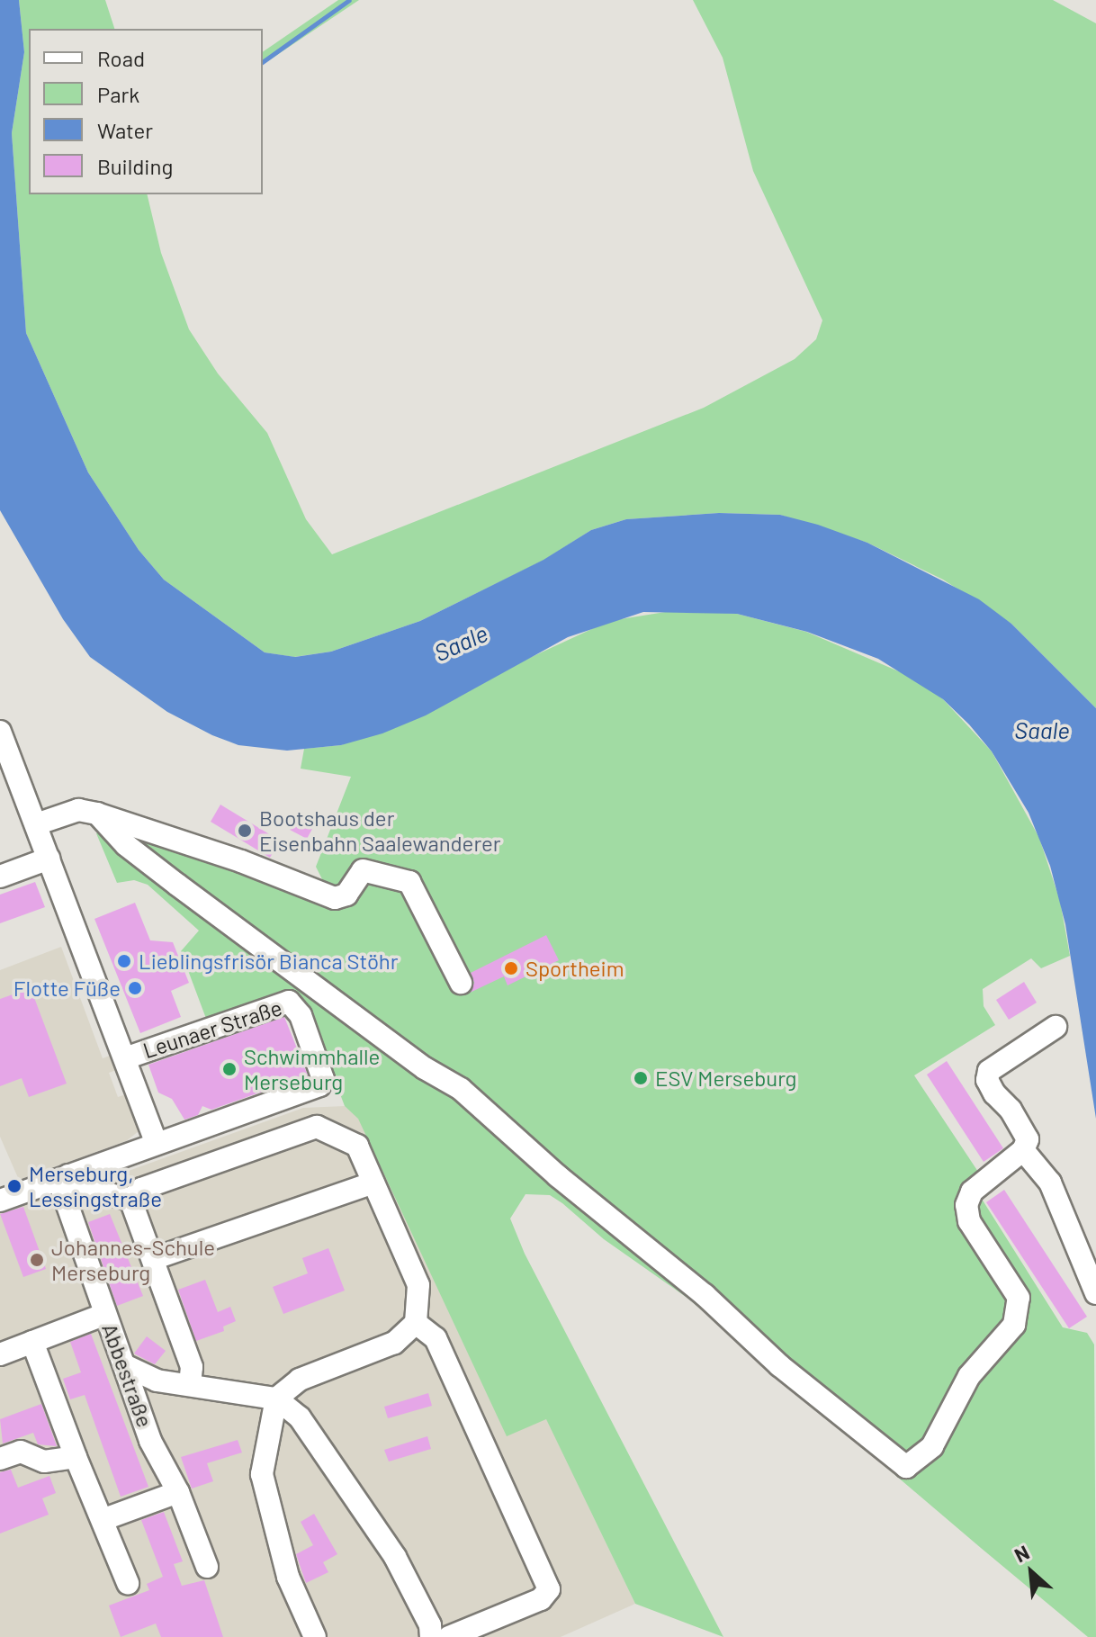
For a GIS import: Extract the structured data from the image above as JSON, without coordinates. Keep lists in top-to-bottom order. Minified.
{"streets":{"street":["Leunaer Straße","Abbestraße"]},"water":["Saale"],"places":["Bootshaus der Eisenbahn Saalewanderer","Lieblingsfrisör Bianca Stöhr","Sportheim","Flotte Füße","Schwimmhalle Merseburg","ESV Merseburg","Merseburg, Lessingstraße","Johannes-Schule Merseburg"],"legend":["Road","Park","Water","Building"],"north":"top left"}
